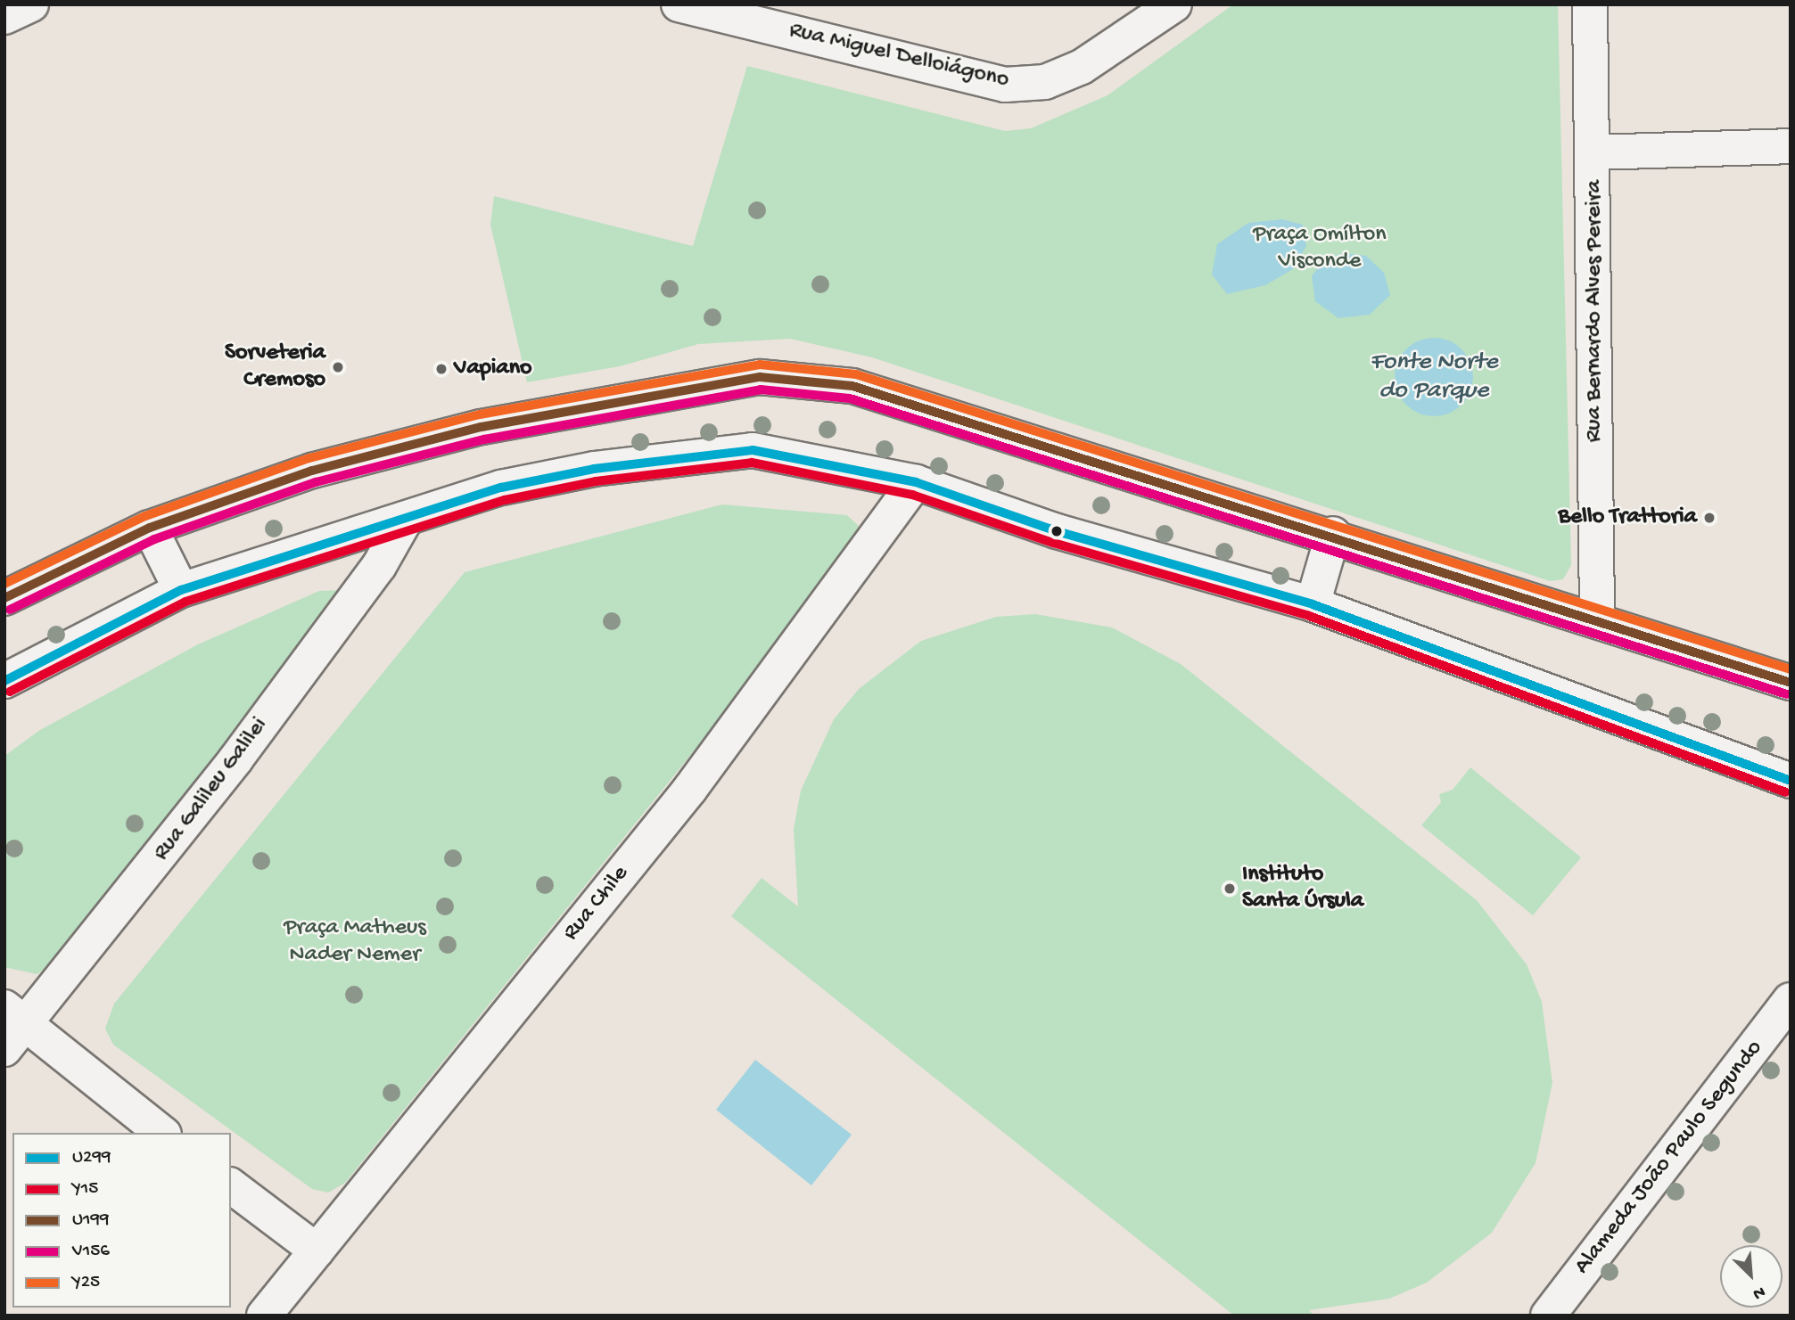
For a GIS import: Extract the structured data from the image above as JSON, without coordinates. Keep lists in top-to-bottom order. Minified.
{"streets":{"main road":["Rua Miguel Delloiágono","Rua Bernardo Alves Pereira","Rua Galileu Galilei","Rua Chile","Alameda João Paulo Segundo"]},"water":["Fonte Norte do Parque"],"parks":["Praça Omílton Visconde","Praça Matheus Nader Nemer"],"places":["Sorveteria Cremoso","Vapiano","Bello Trattoria","Instituto Santa Úrsula"],"lines":["transit line Y25","transit line U199","transit line V156","transit line U299","transit line Y15"],"legend":["U299","Y15","U199","V156","Y25"],"north":"bottom right"}
